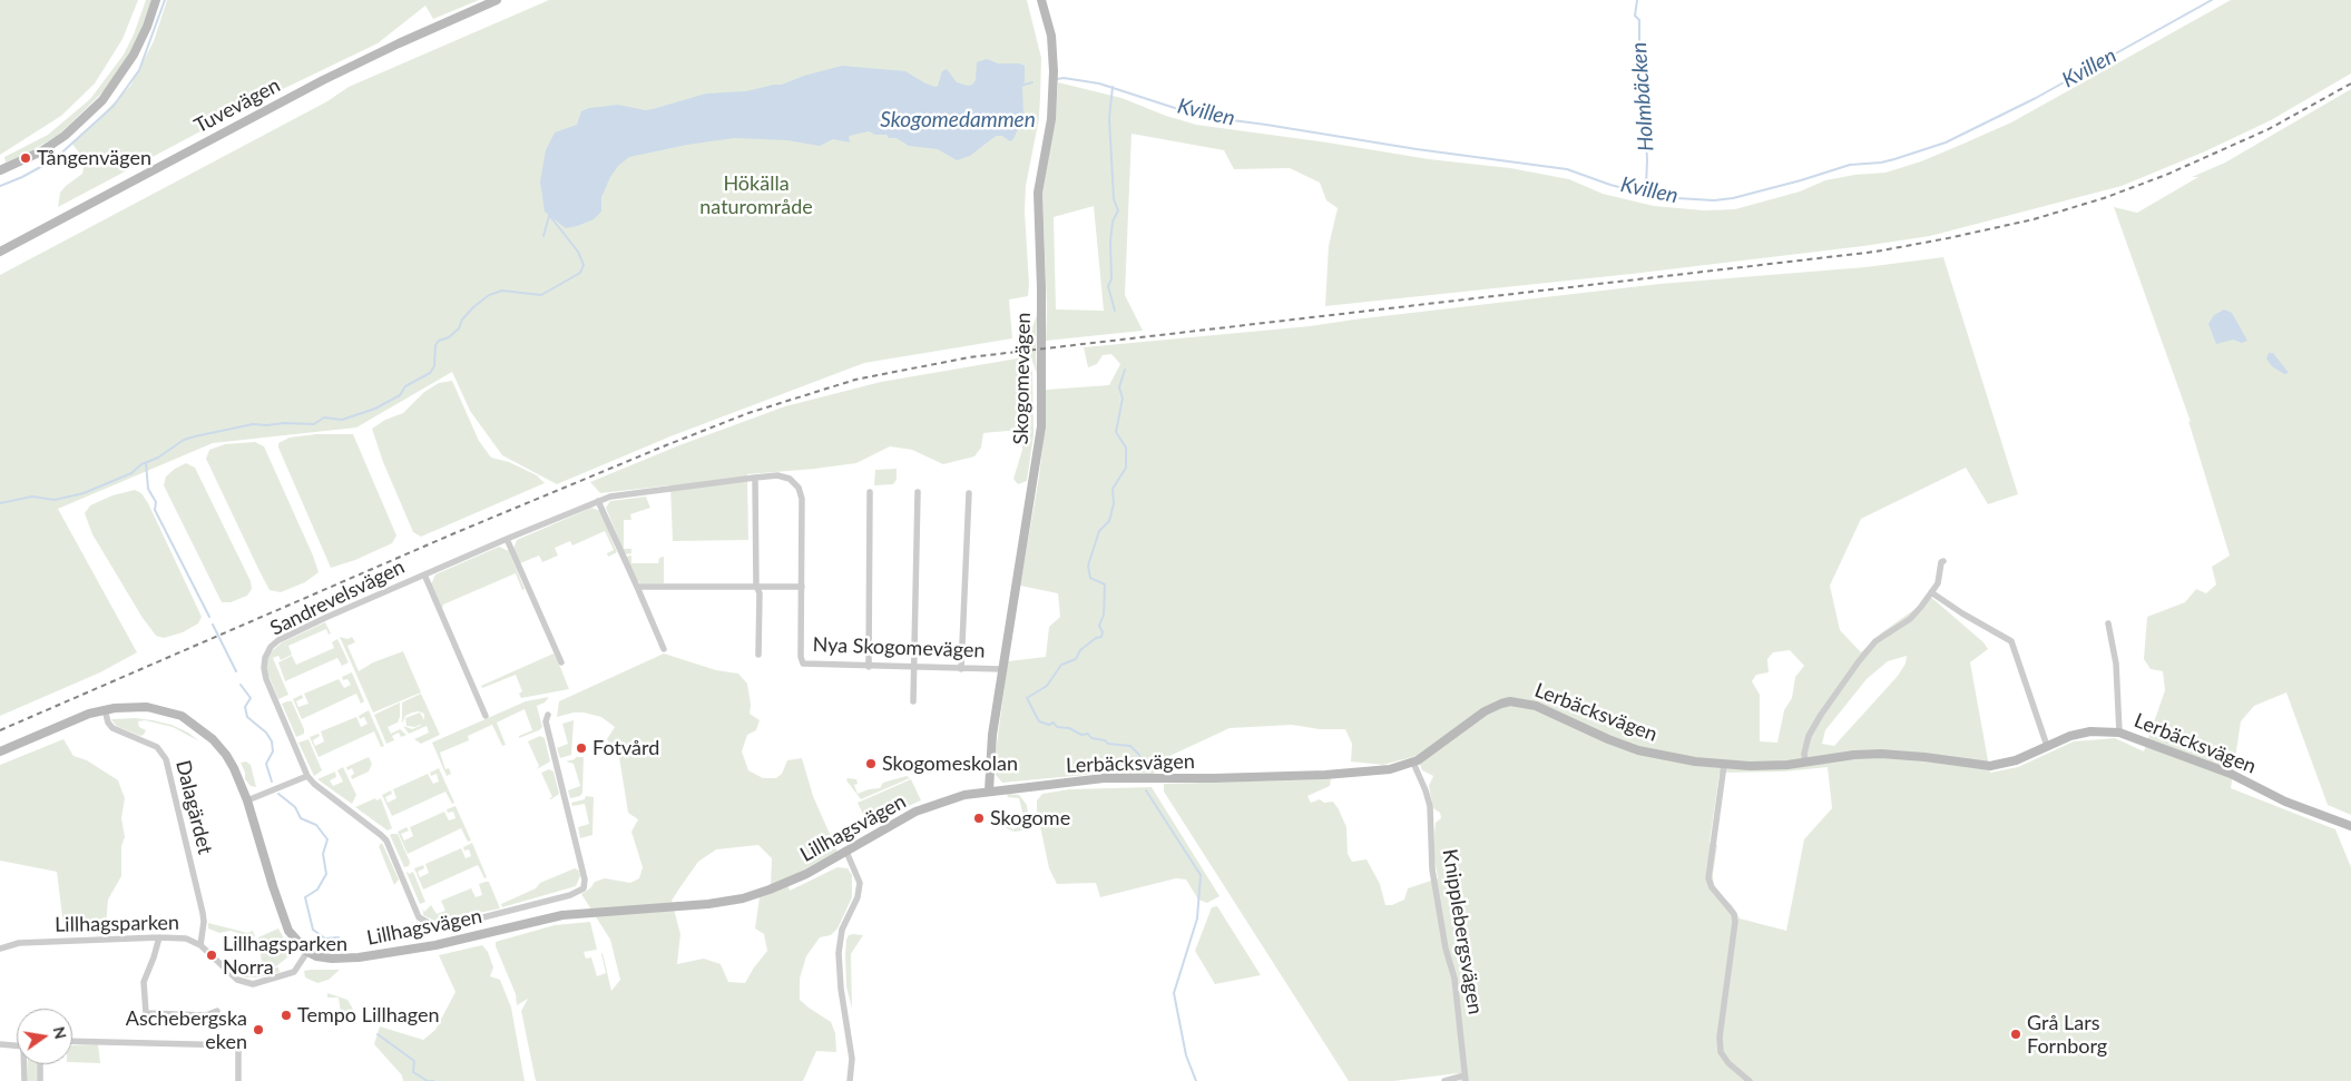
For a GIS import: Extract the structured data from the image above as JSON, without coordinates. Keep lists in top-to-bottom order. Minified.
{"streets":{"street":["Tuvevägen","Skogomevägen","Sandrevelsvägen","Nya Skogomevägen","Lerbäcksvägen","Dalagärdet","Lillhagsvägen","Lillhagsparken","Knipplebergsvägen"]},"crossings":[["Skogomevägen","Nya Skogomevägen"],["Skogomevägen","Lerbäcksvägen"],["Skogomevägen","Lillhagsvägen"],["Sandrevelsvägen","Nya Skogomevägen"],["Lerbäcksvägen","Lillhagsvägen"],["Lerbäcksvägen","Knipplebergsvägen"],["Dalagärdet","Lillhagsparken"],["Lillhagsvägen","Lillhagsparken"]],"water":["Kvillen","Holmbäcken","Skogomedammen"],"parks":["Hökälla naturområde"],"places":["Tångenvägen","Fotvård","Skogomeskolan","Skogome","Lillhagsparken Norra","Tempo Lillhagen","Aschebergska eken","Grå Lars Fornborg"],"north":"right"}
